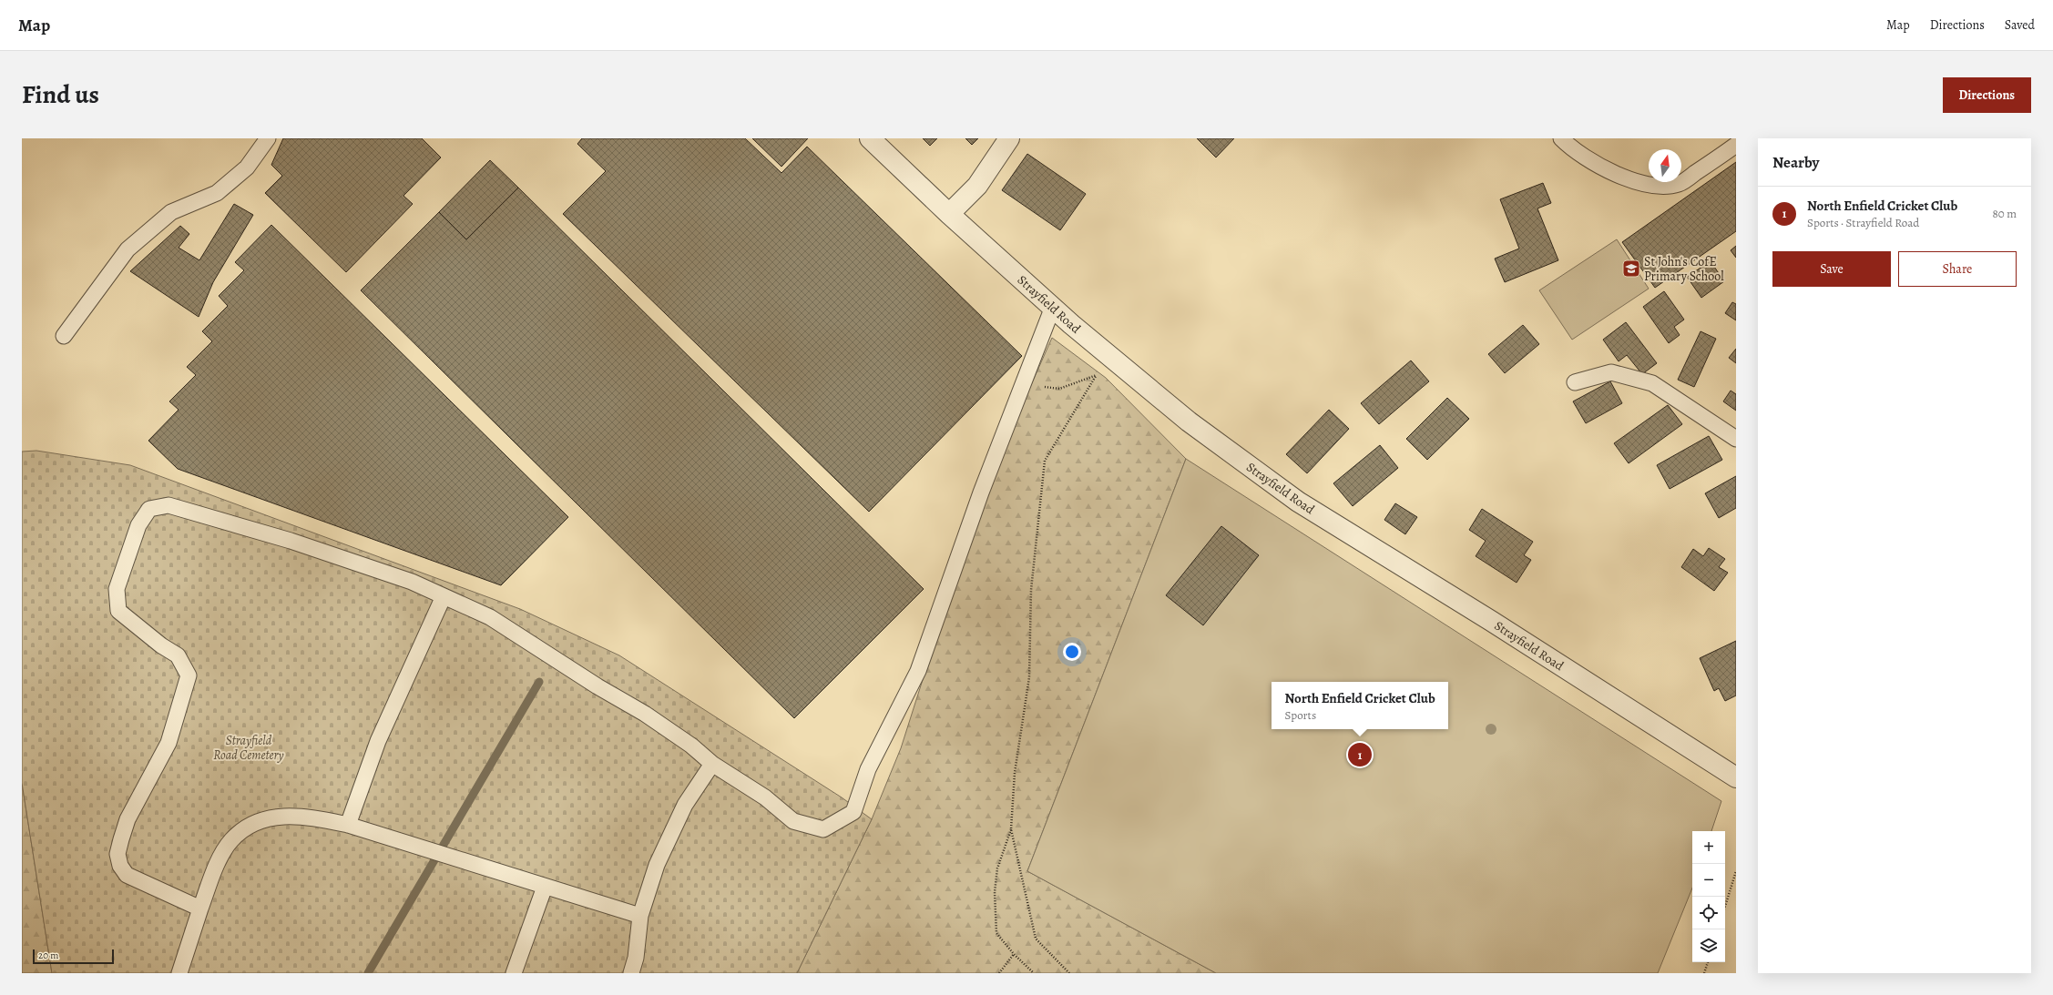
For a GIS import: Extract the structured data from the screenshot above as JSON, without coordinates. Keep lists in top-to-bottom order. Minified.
{"streets":{"street":["Strayfield Road"]},"parks":["Strayfield Road Cemetery"],"places":{"school or university":["St John's CofE Primary School"]},"scale_bar":"20 m","north":"top","page":{"header":"Map","nav":["Map","Directions","Saved"],"title":"Find us","buttons":["Directions",["Save","Share"]],"heading":"Nearby","list":[{"mark":"1","name":"North Enfield Cricket Club","note":"Sports · Strayfield Road","value":"80 m"}],"popup":["North Enfield Cricket Club","Sports"],"pins":"1","map_buttons":["+","−"],"scale":"20 m"}}
